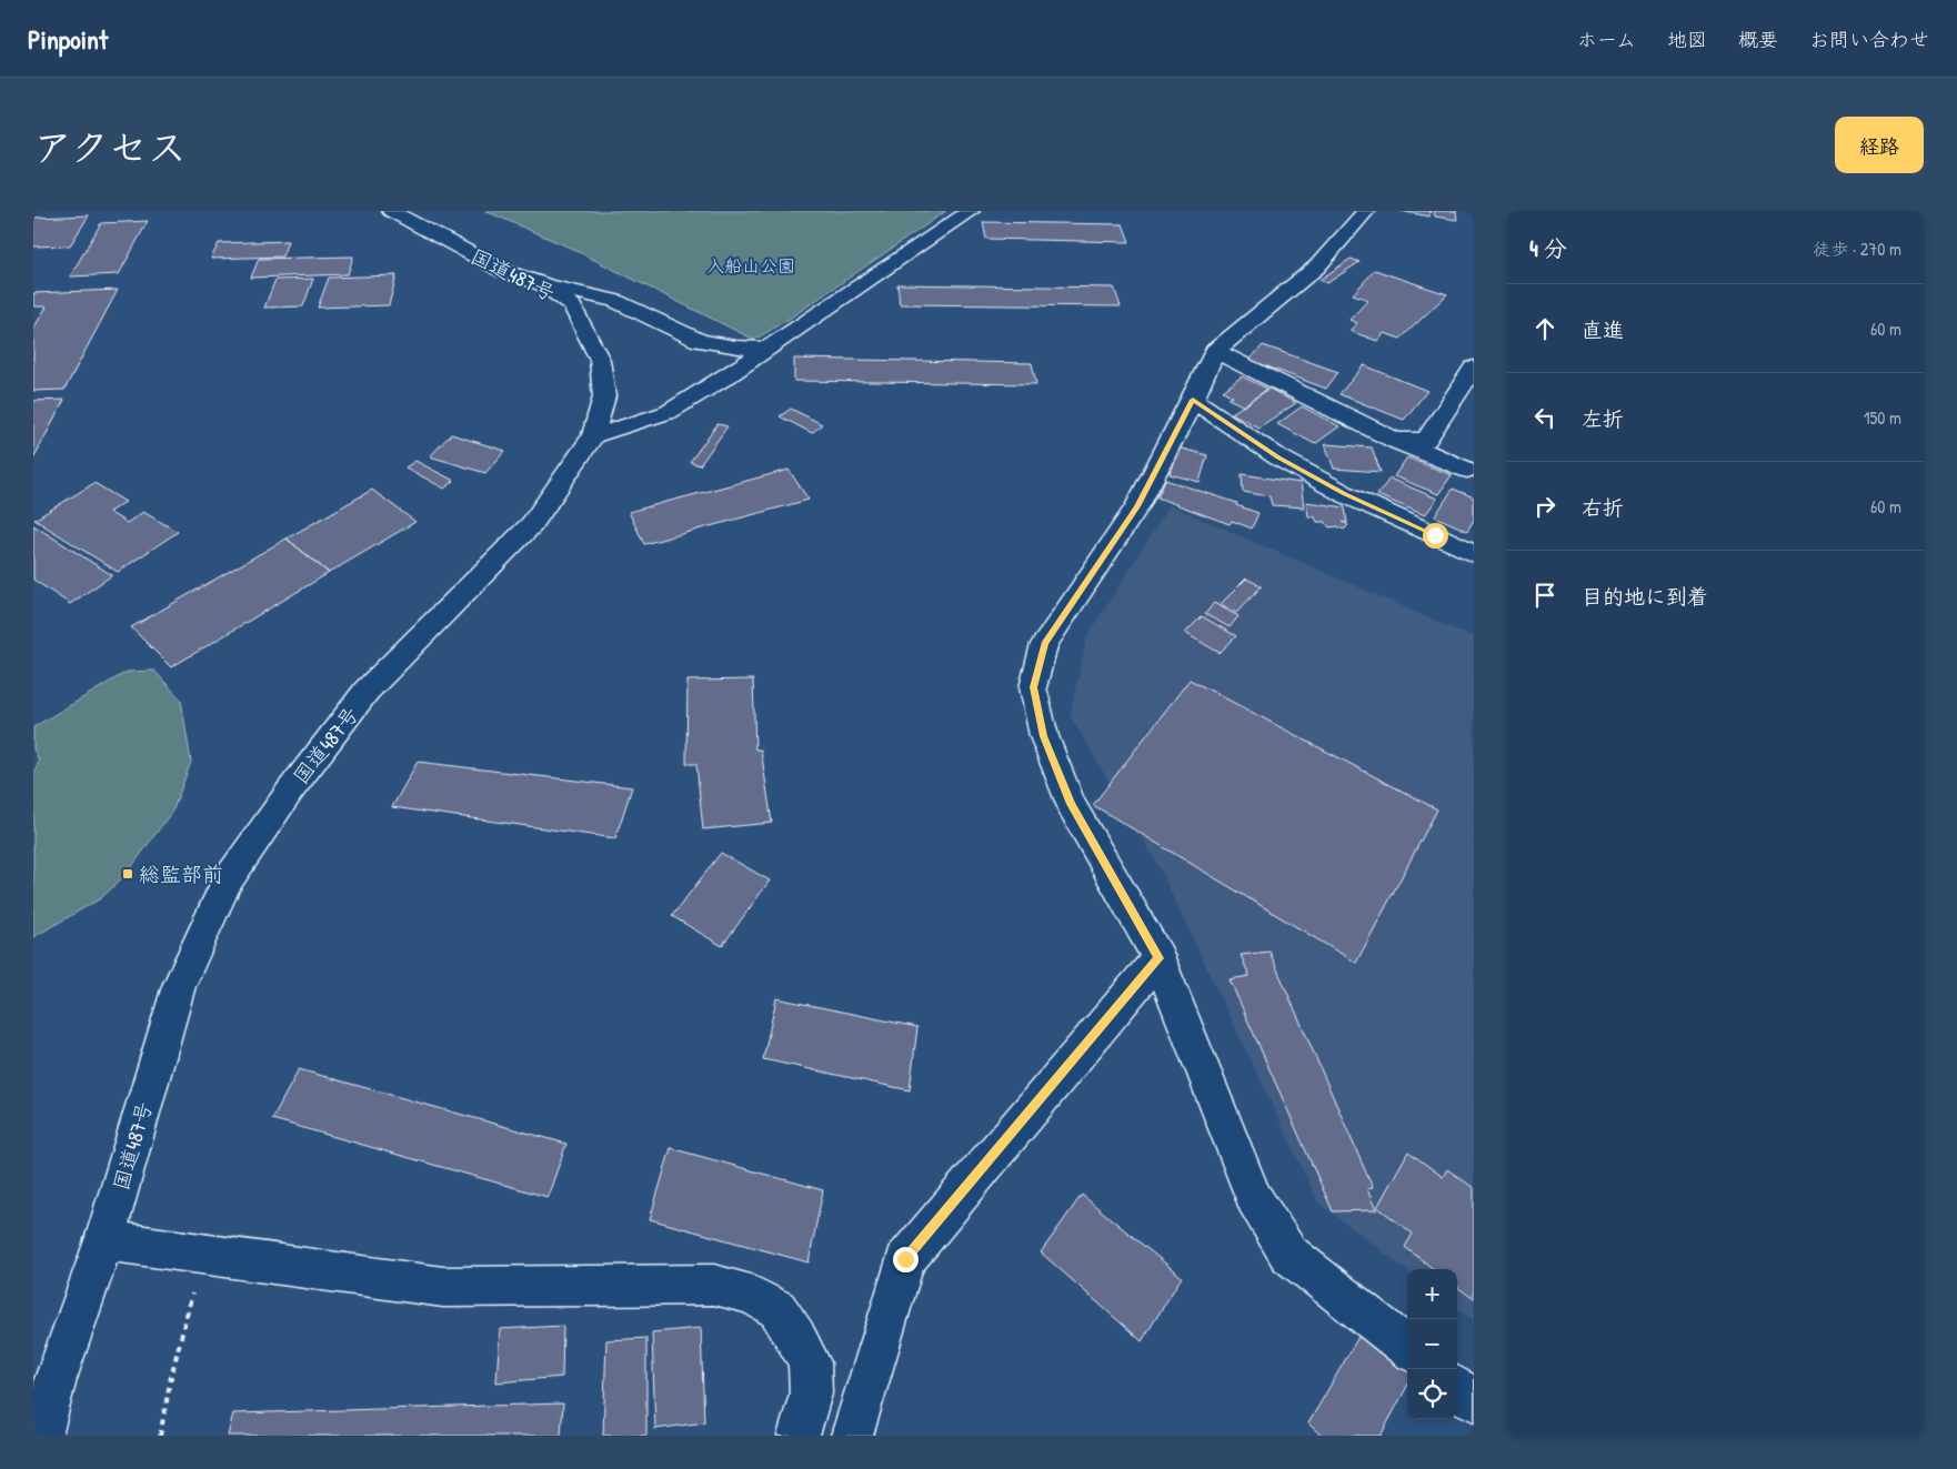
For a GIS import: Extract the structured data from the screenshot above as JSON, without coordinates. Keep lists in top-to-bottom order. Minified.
{"streets":{"main road":["国道487号"]},"parks":["入船山公園"],"places":{"transit":["総監部前"]},"page":{"header":"Pinpoint","nav":["ホーム","地図","概要","お問い合わせ"],"title":"アクセス","buttons":"経路","heading":["4 分","徒歩 · 270 m"],"list":[["直進","60 m"],["左折","150 m"],["右折","60 m"],"目的地に到着"],"map_buttons":["+","−"]}}
